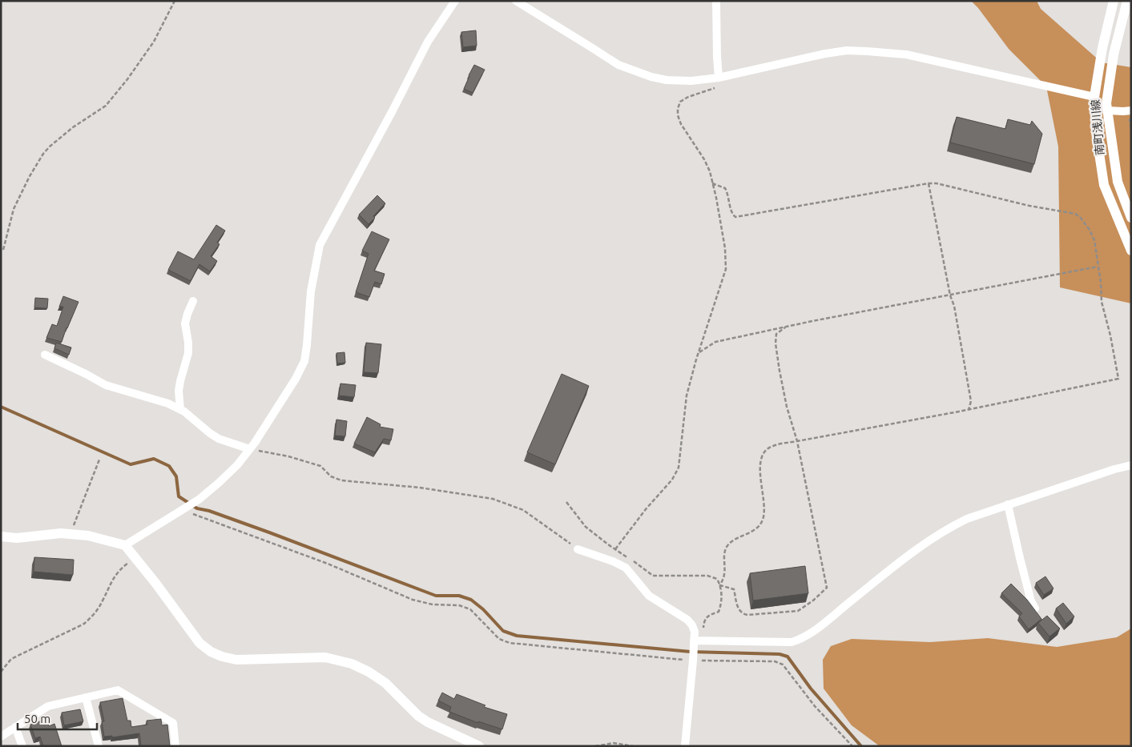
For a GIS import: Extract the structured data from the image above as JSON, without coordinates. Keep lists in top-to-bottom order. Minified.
{"streets":{"street":["南町浅川線"]},"scale_bar":"50 m"}
